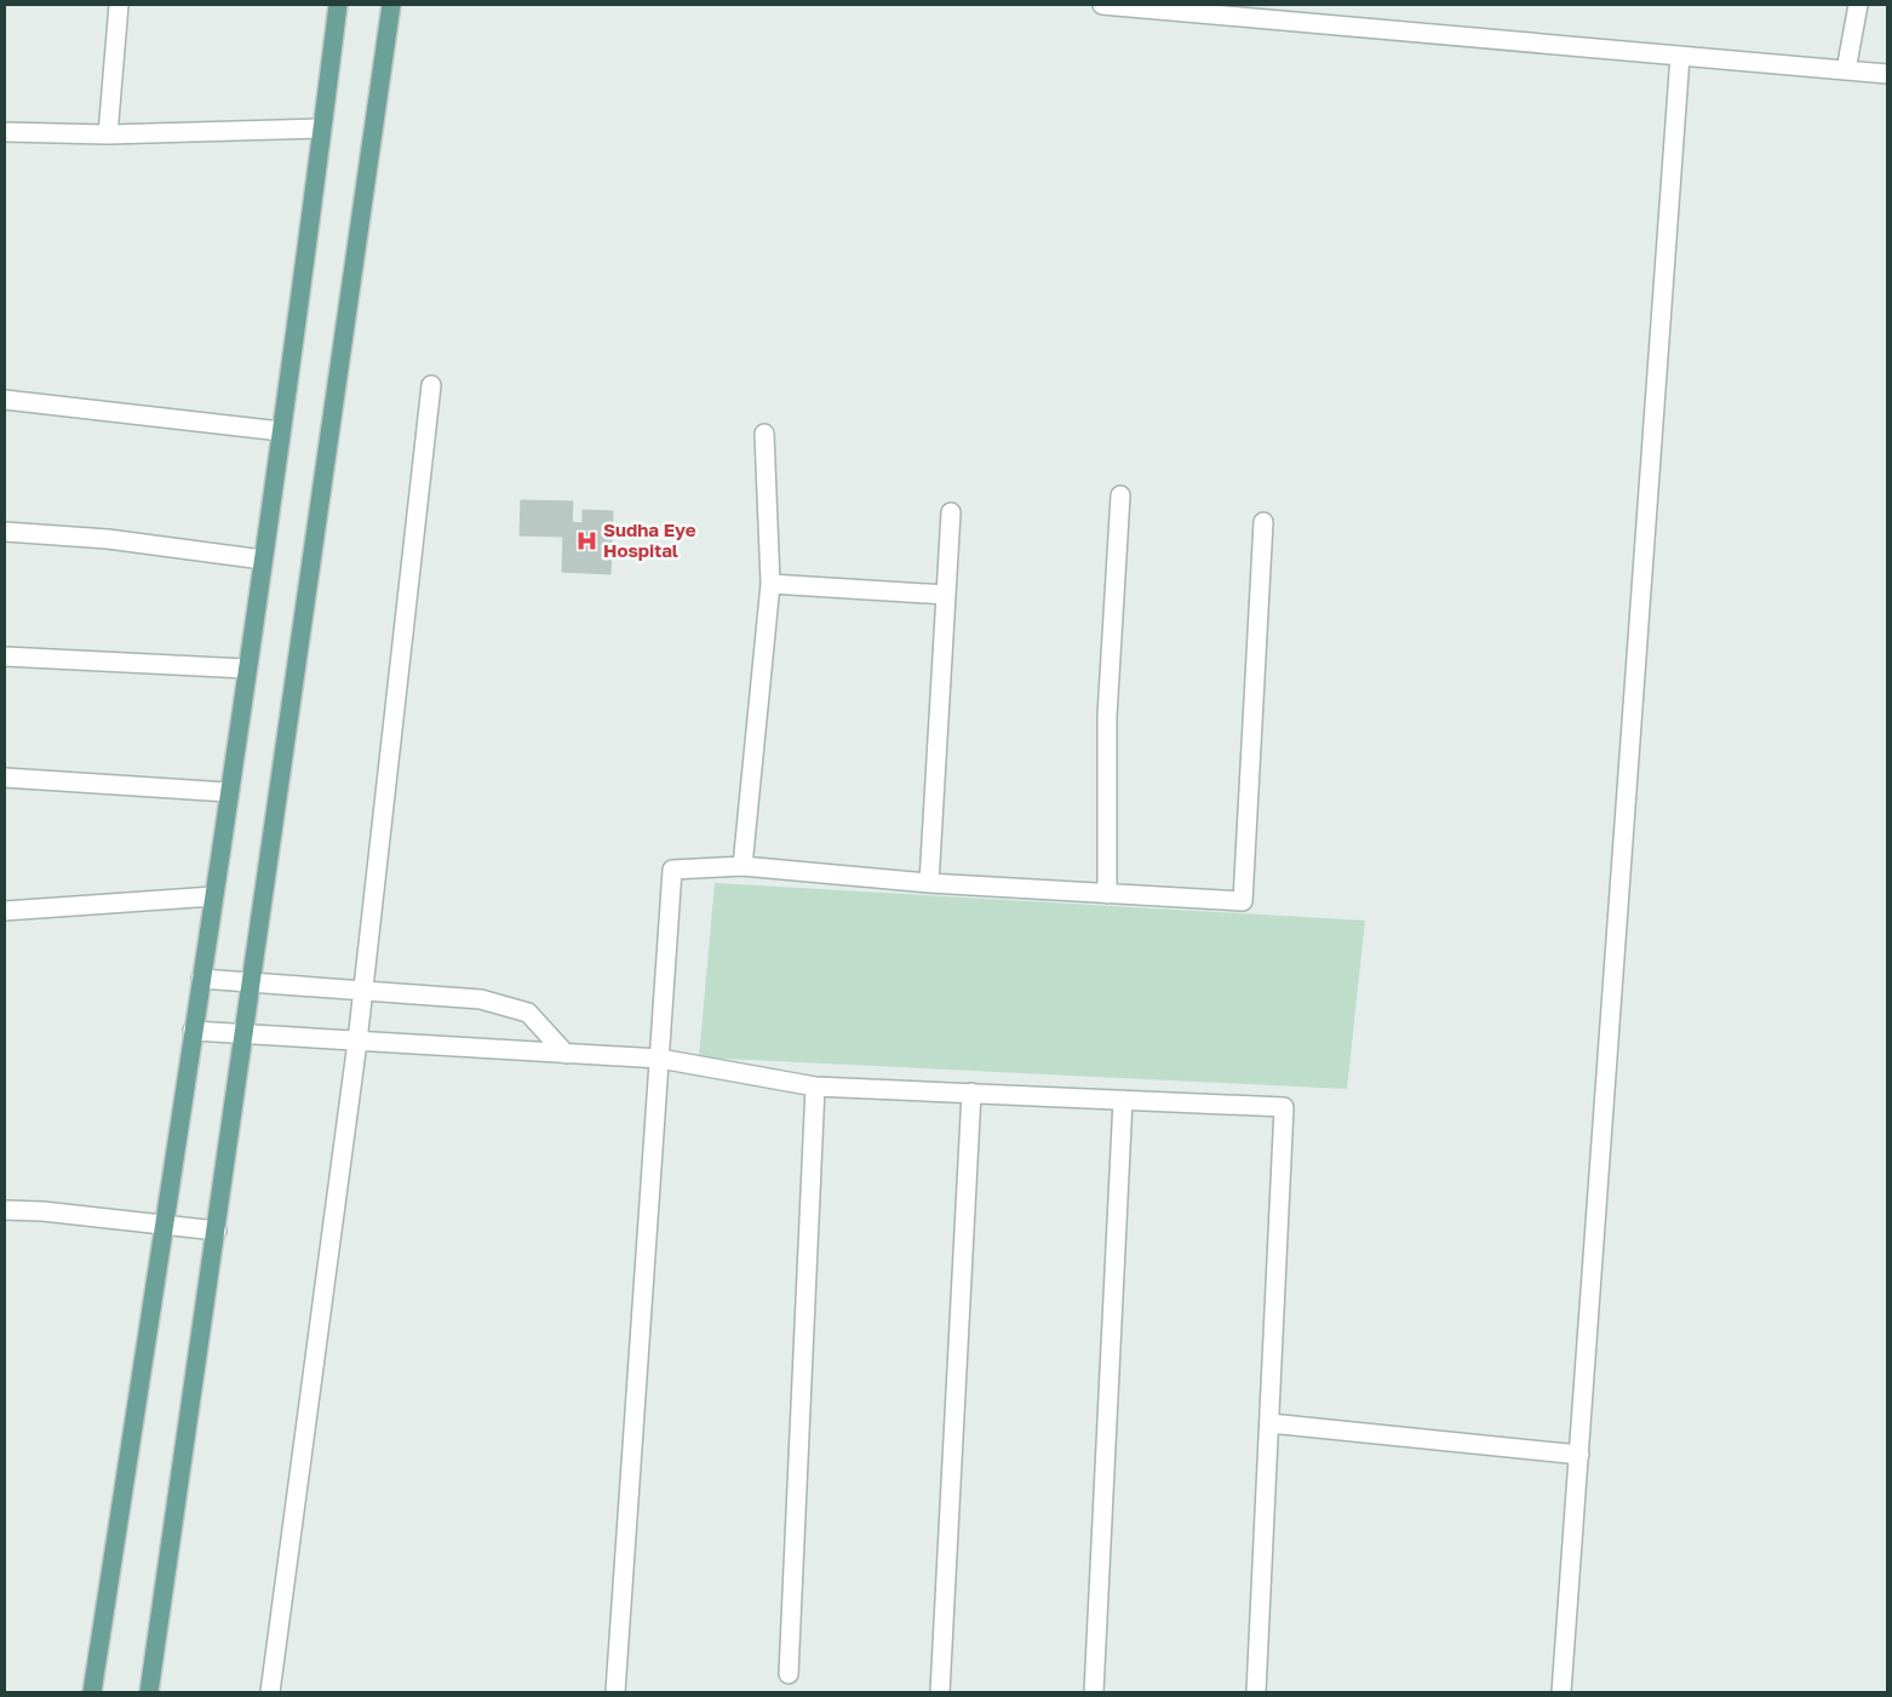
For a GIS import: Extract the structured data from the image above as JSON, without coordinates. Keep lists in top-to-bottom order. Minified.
{"places":{"hospital":["Sudha Eye Hospital"]}}
